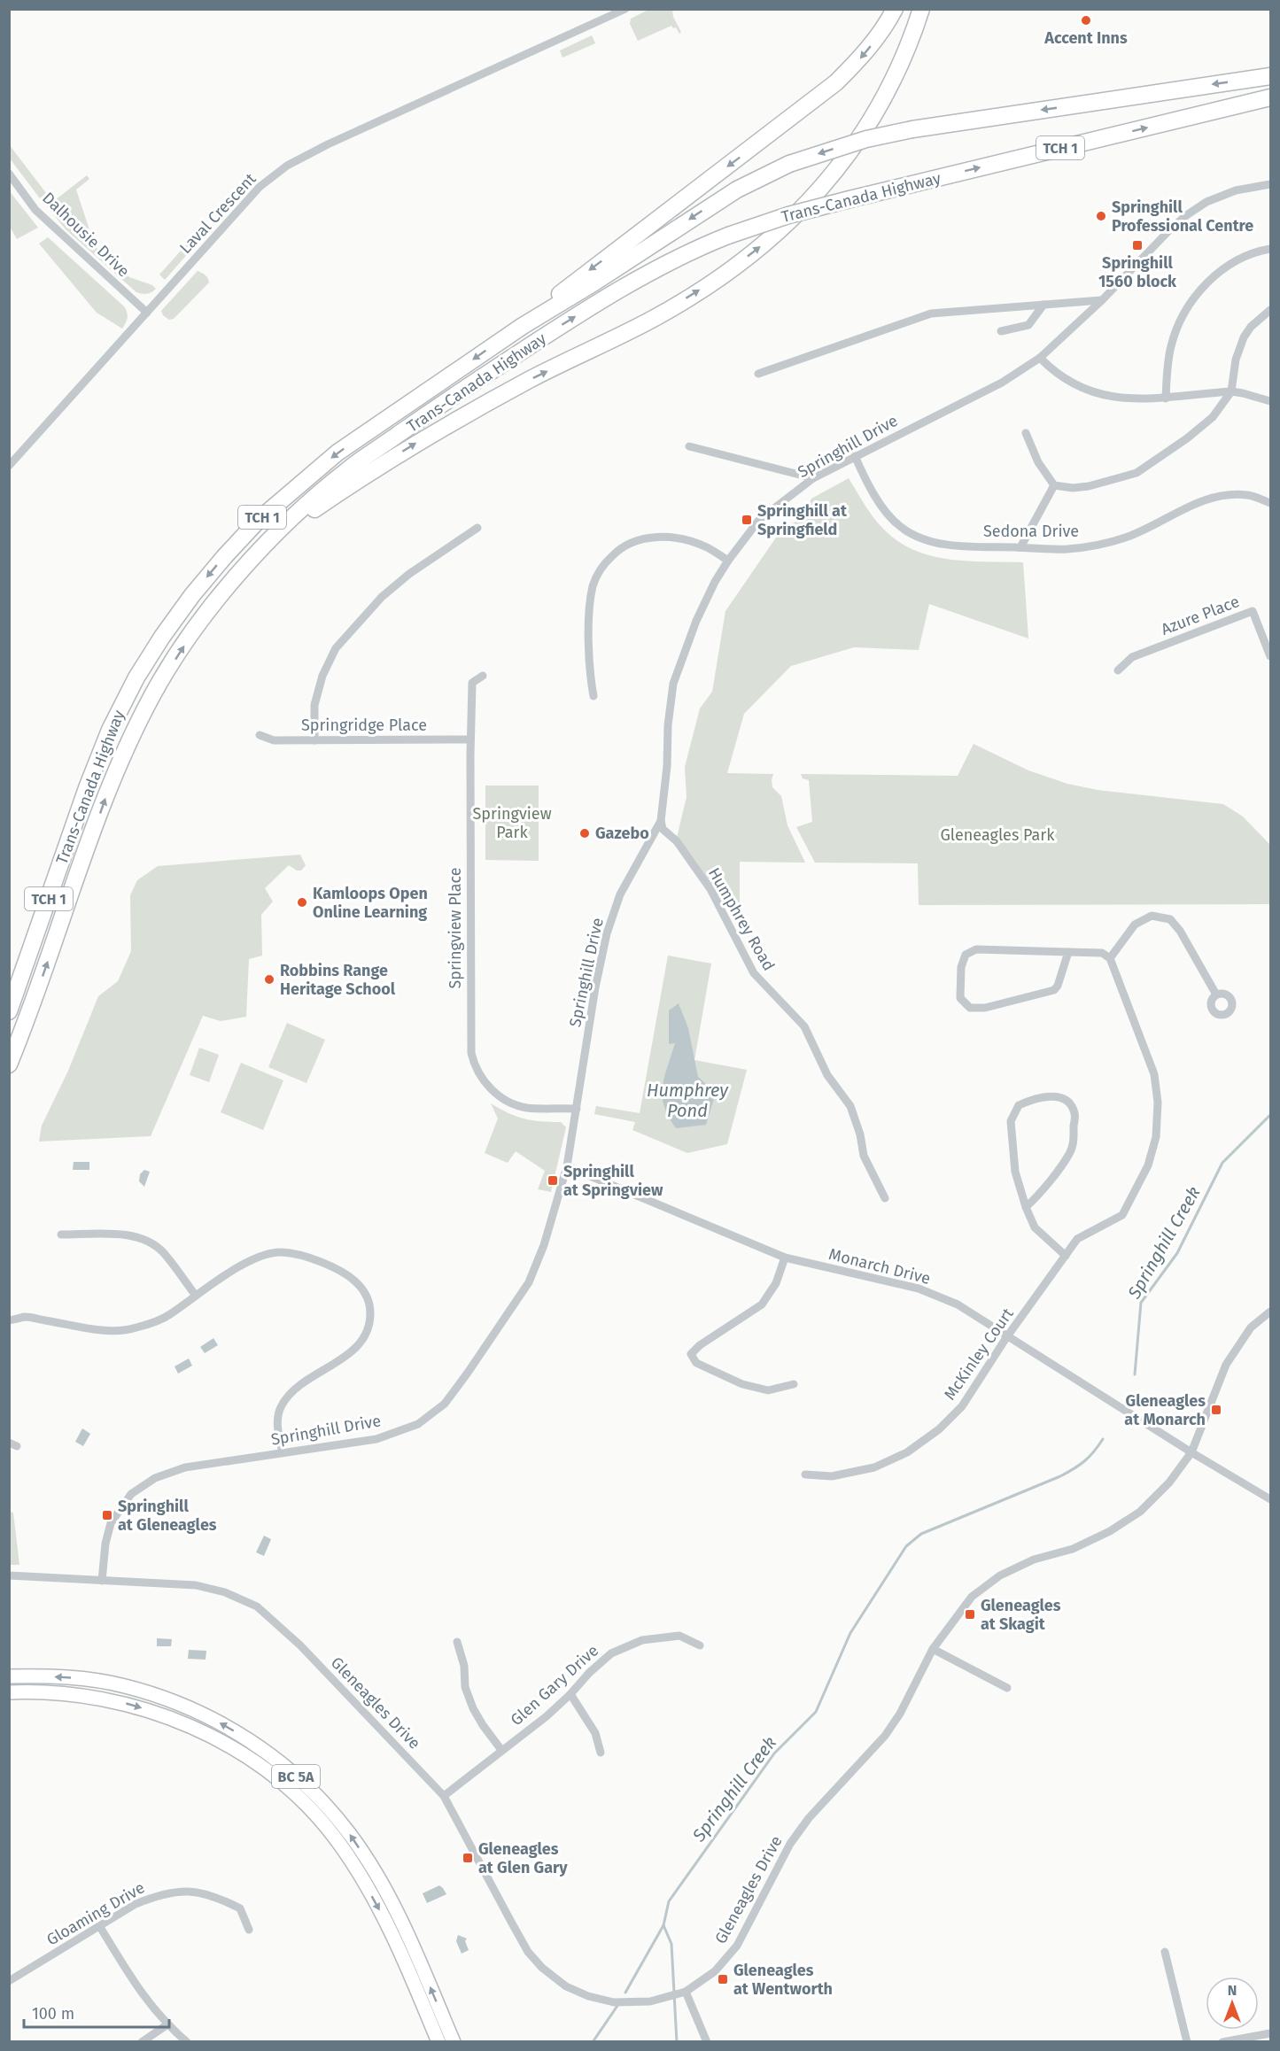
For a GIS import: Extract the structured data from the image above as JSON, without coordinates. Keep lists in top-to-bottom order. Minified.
{"streets":{"highway":["TCH 1","Trans-Canada Highway"],"main road":["BC 5A"],"street":["Laval Crescent","Dalhousie Drive","Springhill Drive","Sedona Drive","Azure Place","Springridge Place","Humphrey Road","Springview Place","Monarch Drive","McKinley Court","Glen Gary Drive","Gleneagles Drive","Gloaming Drive"]},"crossings":[["Laval Crescent","Dalhousie Drive"],["Springhill Drive","Sedona Drive"],["Springhill Drive","Humphrey Road"],["Springhill Drive","Springview Place"],["Springhill Drive","Monarch Drive"],["Springhill Drive","Gleneagles Drive"],["Springridge Place","Springview Place"],["Monarch Drive","McKinley Court"],["Monarch Drive","Gleneagles Drive"],["Glen Gary Drive","Gleneagles Drive"]],"water":["Humphrey Pond","Springhill Creek"],"parks":["Springview Park","Gleneagles Park"],"places":{"other":["Accent Inns","Springhill Professional Centre","Gazebo","Kamloops Open Online Learning","Robbins Range Heritage School"],"transit":["Springhill 1560 block","Springhill at Springfield","Springhill at Springview","Gleneagles at Monarch","Springhill at Gleneagles","Gleneagles at Skagit","Gleneagles at Glen Gary","Gleneagles at Wentworth"]},"scale_bar":"100 m","north":"top"}
